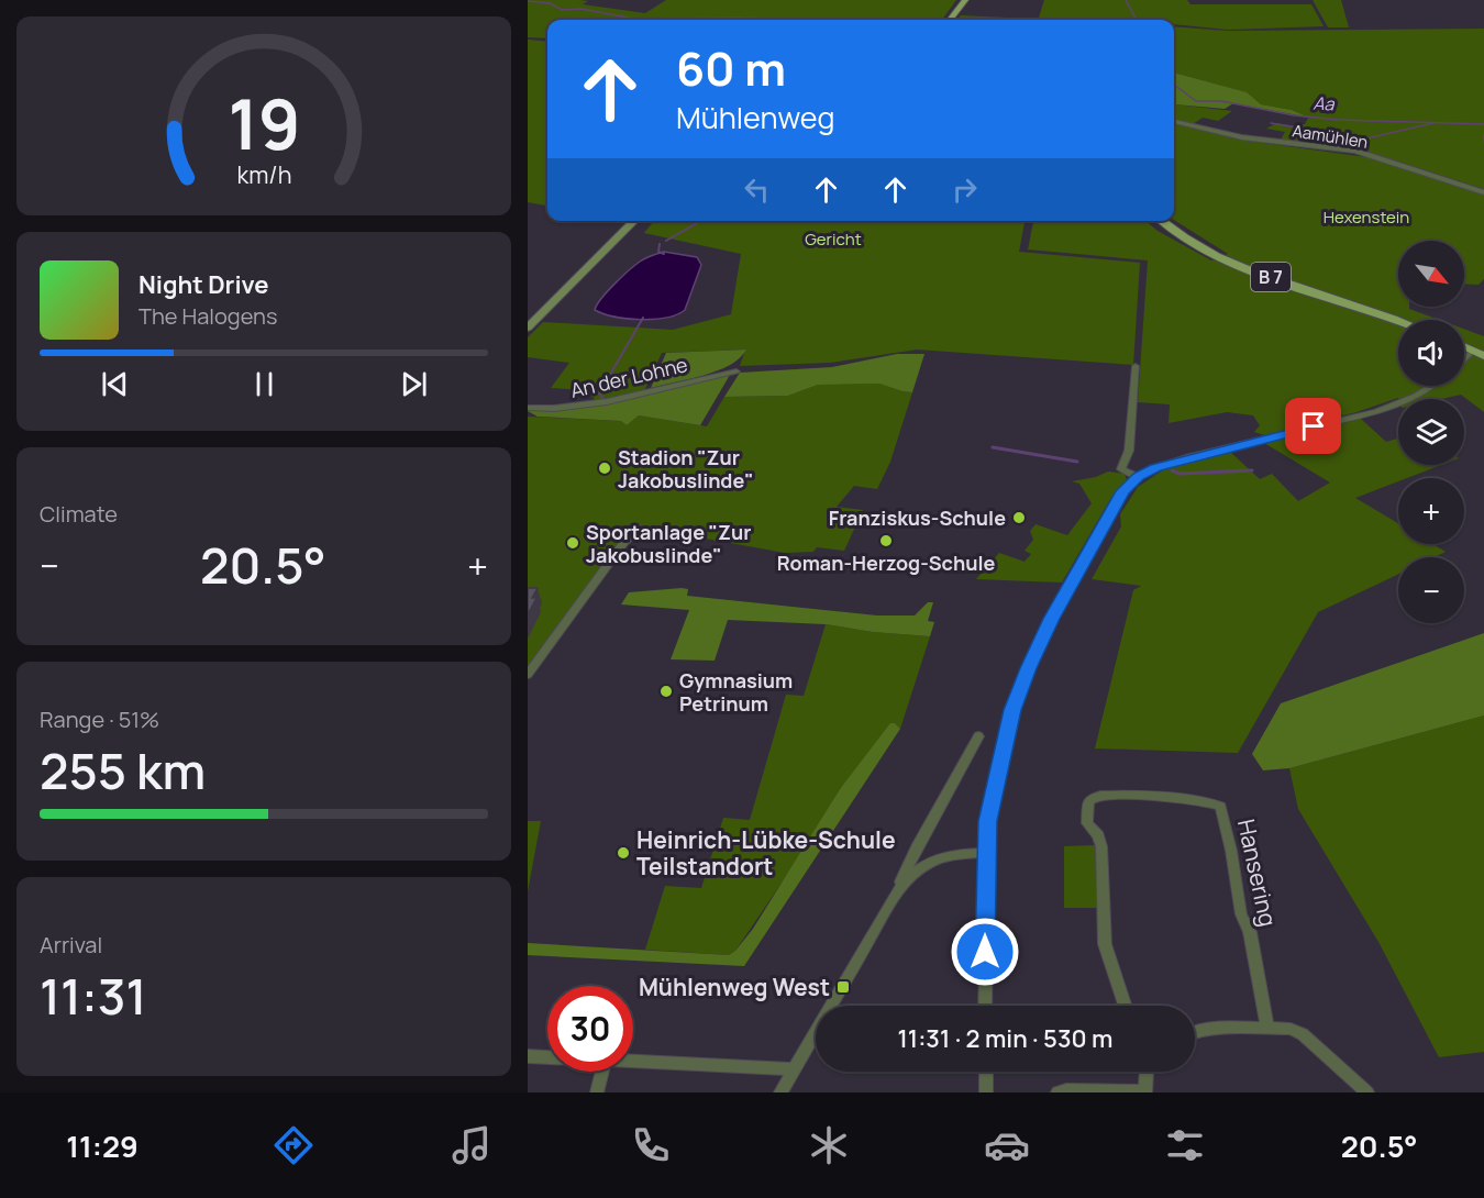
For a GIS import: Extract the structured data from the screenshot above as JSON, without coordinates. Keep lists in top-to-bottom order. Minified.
{"streets":{"main road":["B 7"],"street":["Aamühlen","An der Lohne","Hansering"]},"water":["Aa"],"parks":["Hexenstein","Gericht"],"places":{"other":["Stadion \"Zur Jakobuslinde\"","Franziskus-Schule","Roman-Herzog-Schule","Sportanlage \"Zur Jakobuslinde\"","Gymnasium Petrinum","Heinrich-Lübke-Schule Teilstandort"],"transit":["Mühlenweg West"]},"north":"bottom right","page":{"turn":["60 m","Mühlenweg"],"map_buttons":["+","−"],"song":["Night Drive","The Halogens"],"tile":["Climate",["Range · 51%","255 km"],["Arrival","11:31"]],"heat":["−","20.5°","+"],"limit":"30","trip":"11:31 · 2 min · 530 m","tabs":["11:29","20.5°"],"gauge":["19","km/h"]}}
